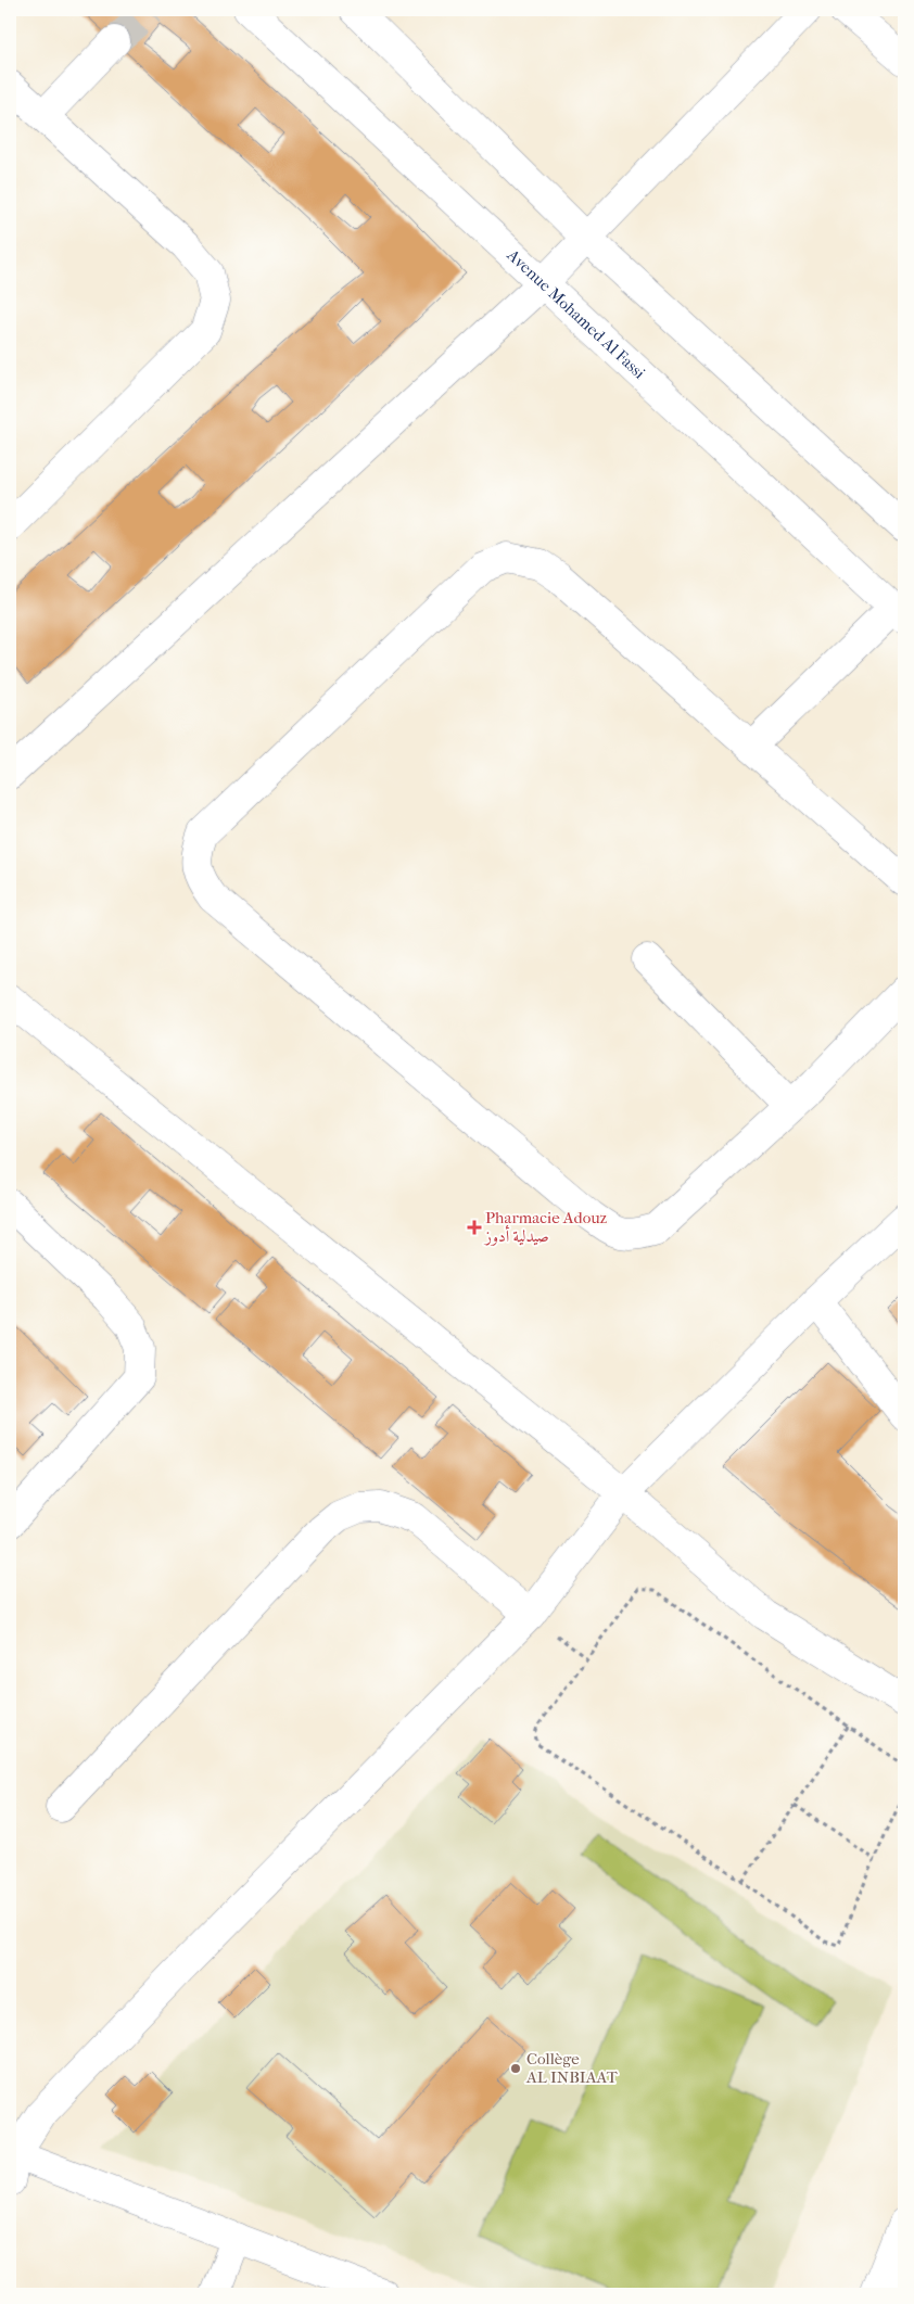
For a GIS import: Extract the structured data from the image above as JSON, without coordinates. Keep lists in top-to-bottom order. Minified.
{"streets":{"street":["Avenue Mohamed Al Fassi"]},"places":{"health":["Pharmacie Adouz صيدلية أدوز"],"other":["Collège AL INBIAAT"]}}
